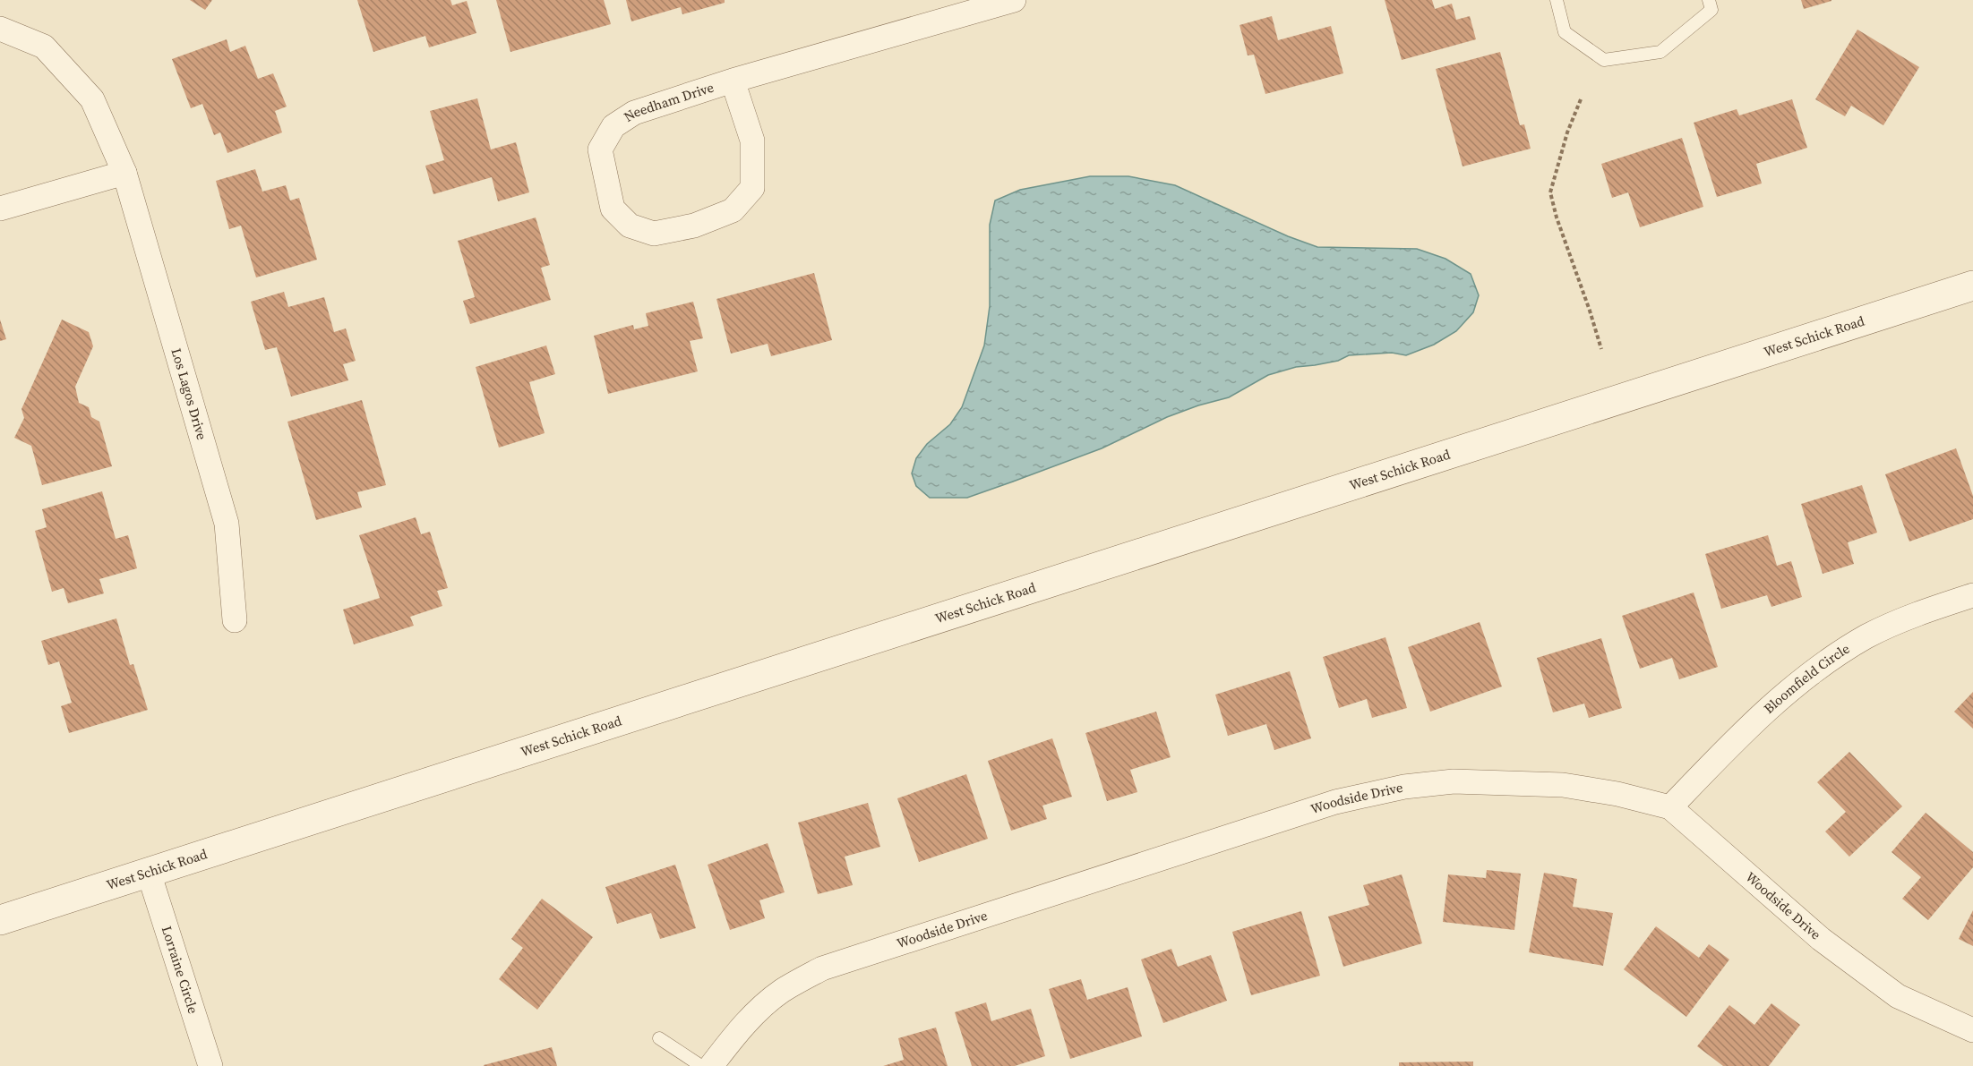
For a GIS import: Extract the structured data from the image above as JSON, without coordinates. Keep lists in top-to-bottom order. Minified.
{"streets":{"street":["Needham Drive","West Schick Road","Los Lagos Drive","Bloomfield Circle","Woodside Drive","Lorraine Circle"]},"crossings":[["West Schick Road","Lorraine Circle"],["Bloomfield Circle","Woodside Drive"]]}
